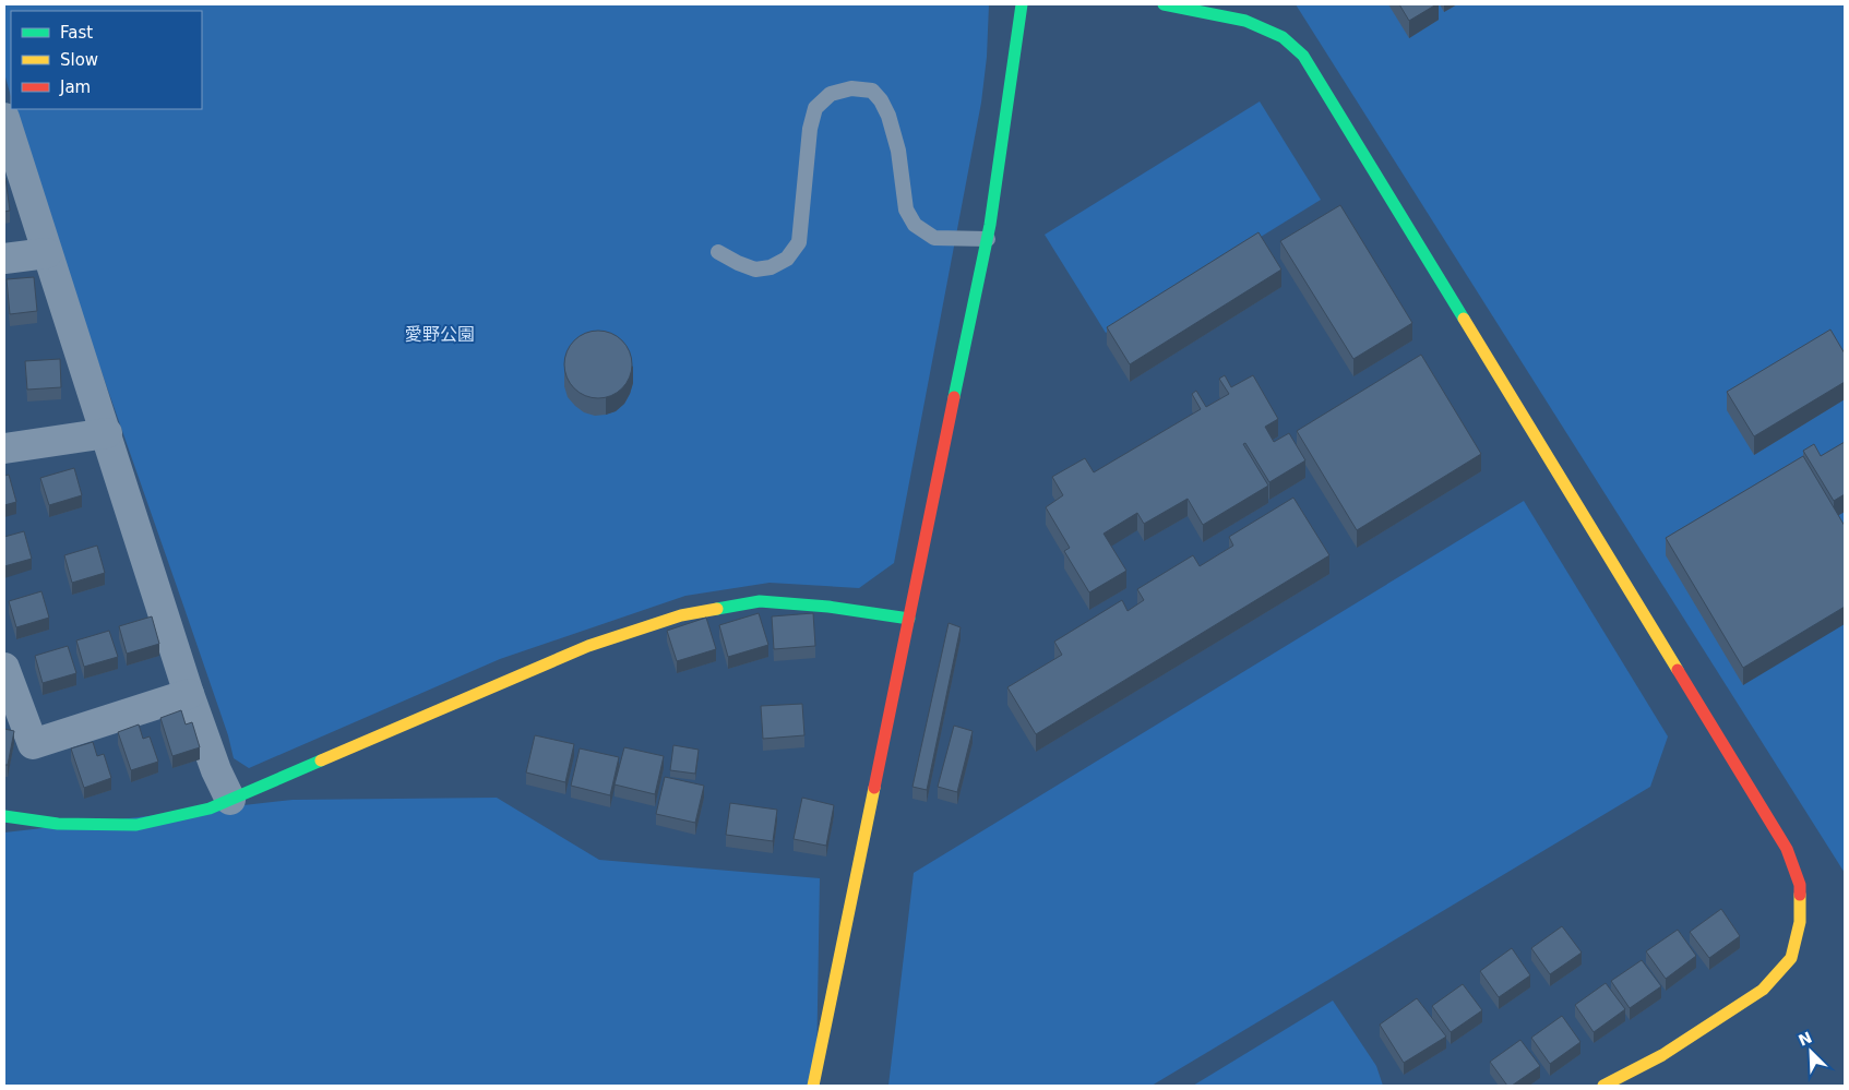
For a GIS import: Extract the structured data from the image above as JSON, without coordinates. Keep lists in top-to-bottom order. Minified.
{"parks":["愛野公園"],"legend":["Fast","Slow","Jam"],"north":"top left"}
